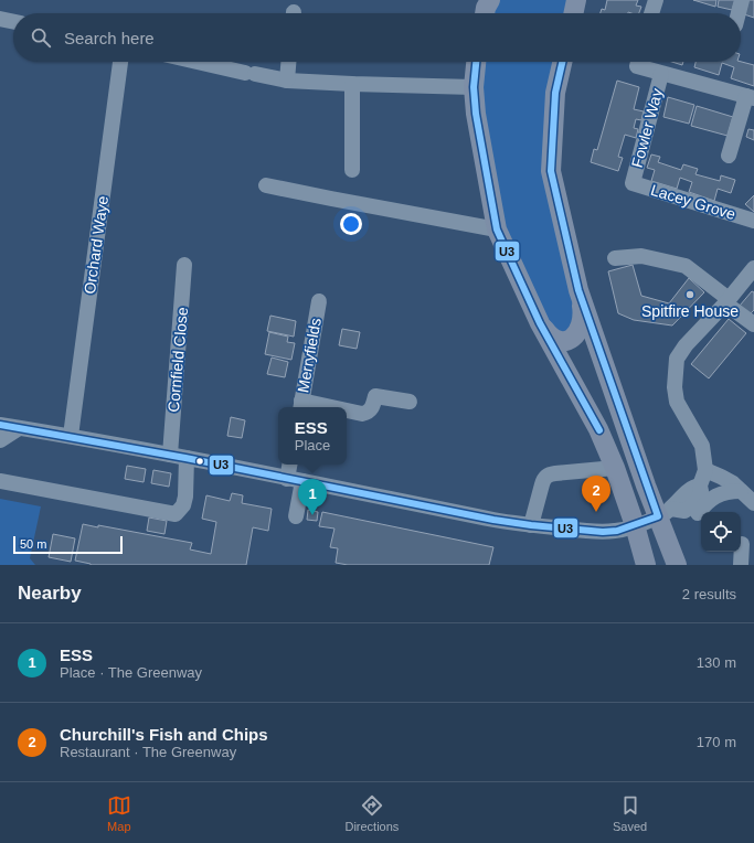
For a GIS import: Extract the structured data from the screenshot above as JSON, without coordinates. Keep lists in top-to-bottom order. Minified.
{"streets":{"street":["Fowler Way","Lacey Grove","Orchard Waye","Merryfields","Cornfield Close"]},"crossings":[["Fowler Way","Lacey Grove"]],"places":["Spitfire House"],"lines":["transit line U3"],"scale_bar":"50 m","page":{"search":"Search here","popup":["ESS","Place"],"pins":["2","1"],"scale":"50 m","heading":["Nearby","2 results"],"list":[{"mark":"1","name":"ESS","note":"Place · The Greenway","value":"130 m"},{"mark":"2","name":"Churchill's Fish and Chips","note":"Restaurant · The Greenway","value":"170 m"}],"nav":["Map","Directions","Saved"]}}
